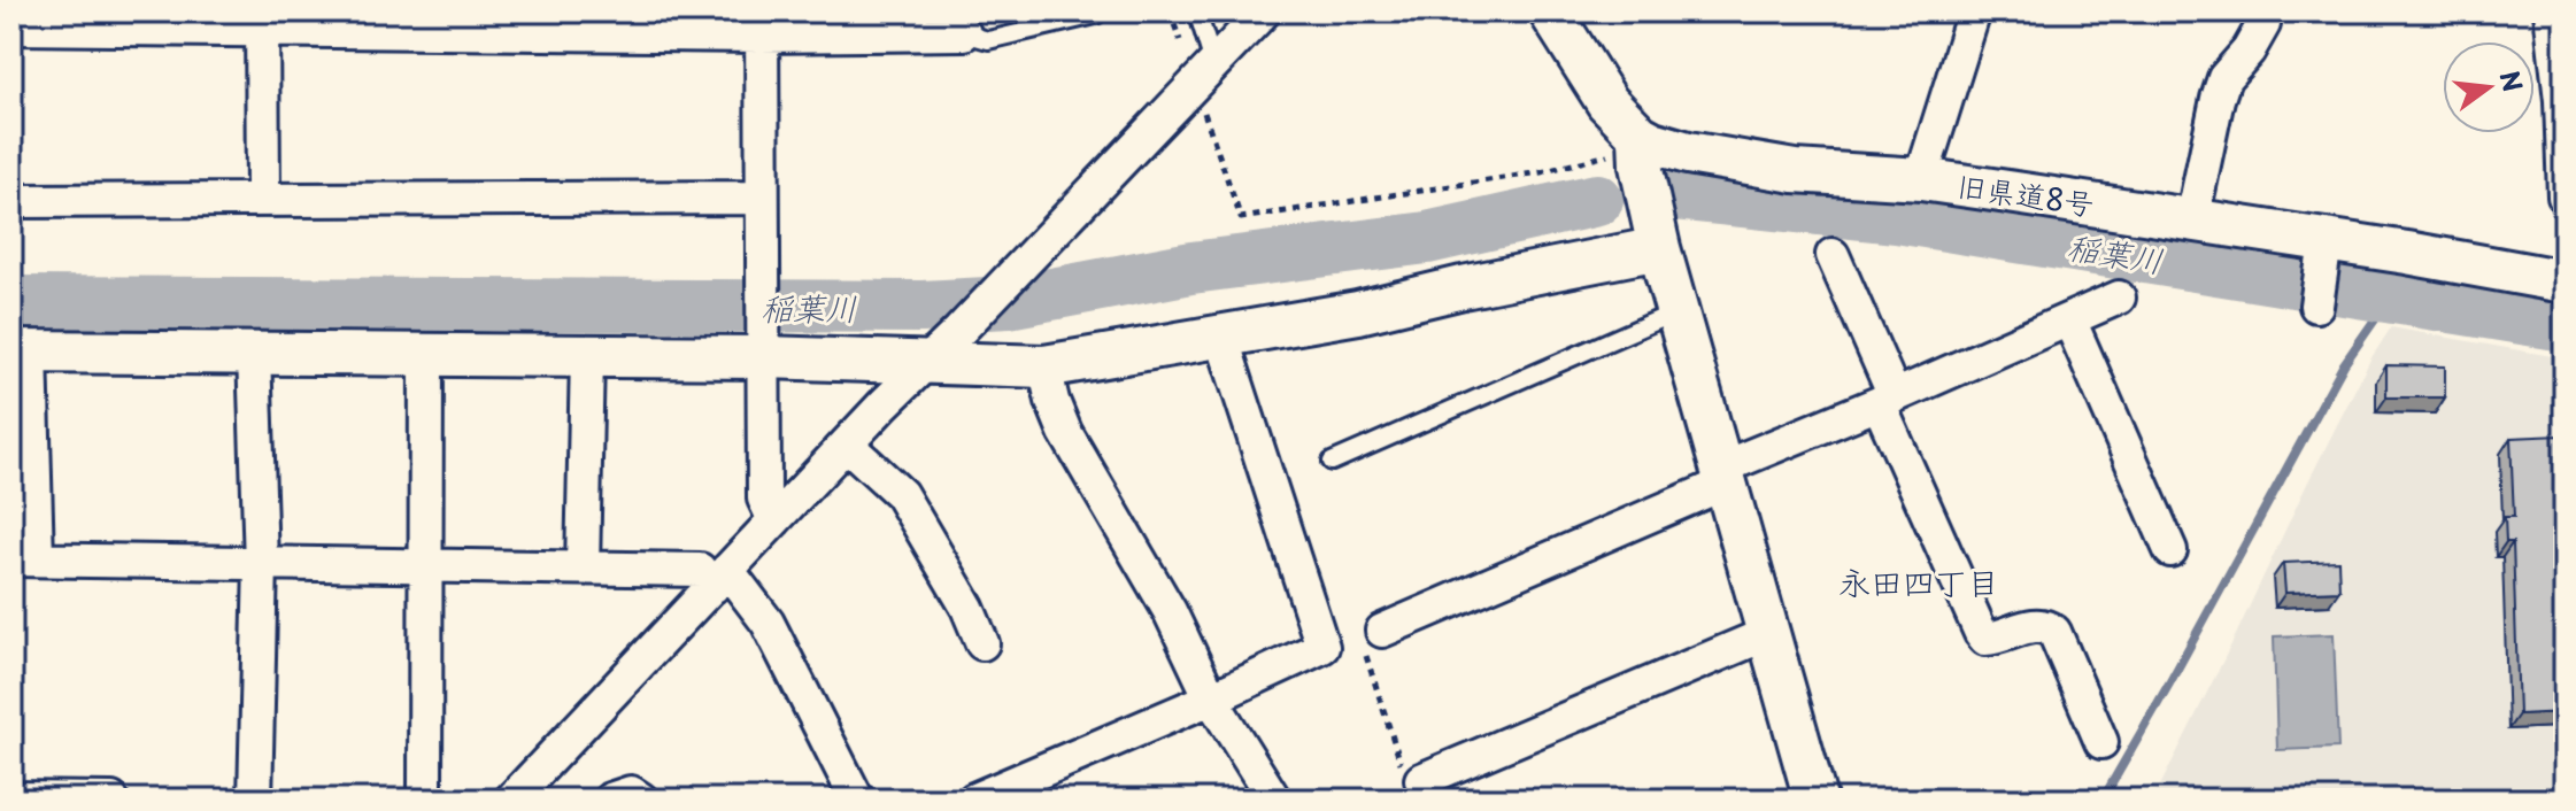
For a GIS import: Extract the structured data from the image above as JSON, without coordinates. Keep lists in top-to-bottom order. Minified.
{"streets":{"street":["旧県道8号"]},"districts":["永田四丁目"],"water":["稲葉川"],"north":"right"}
